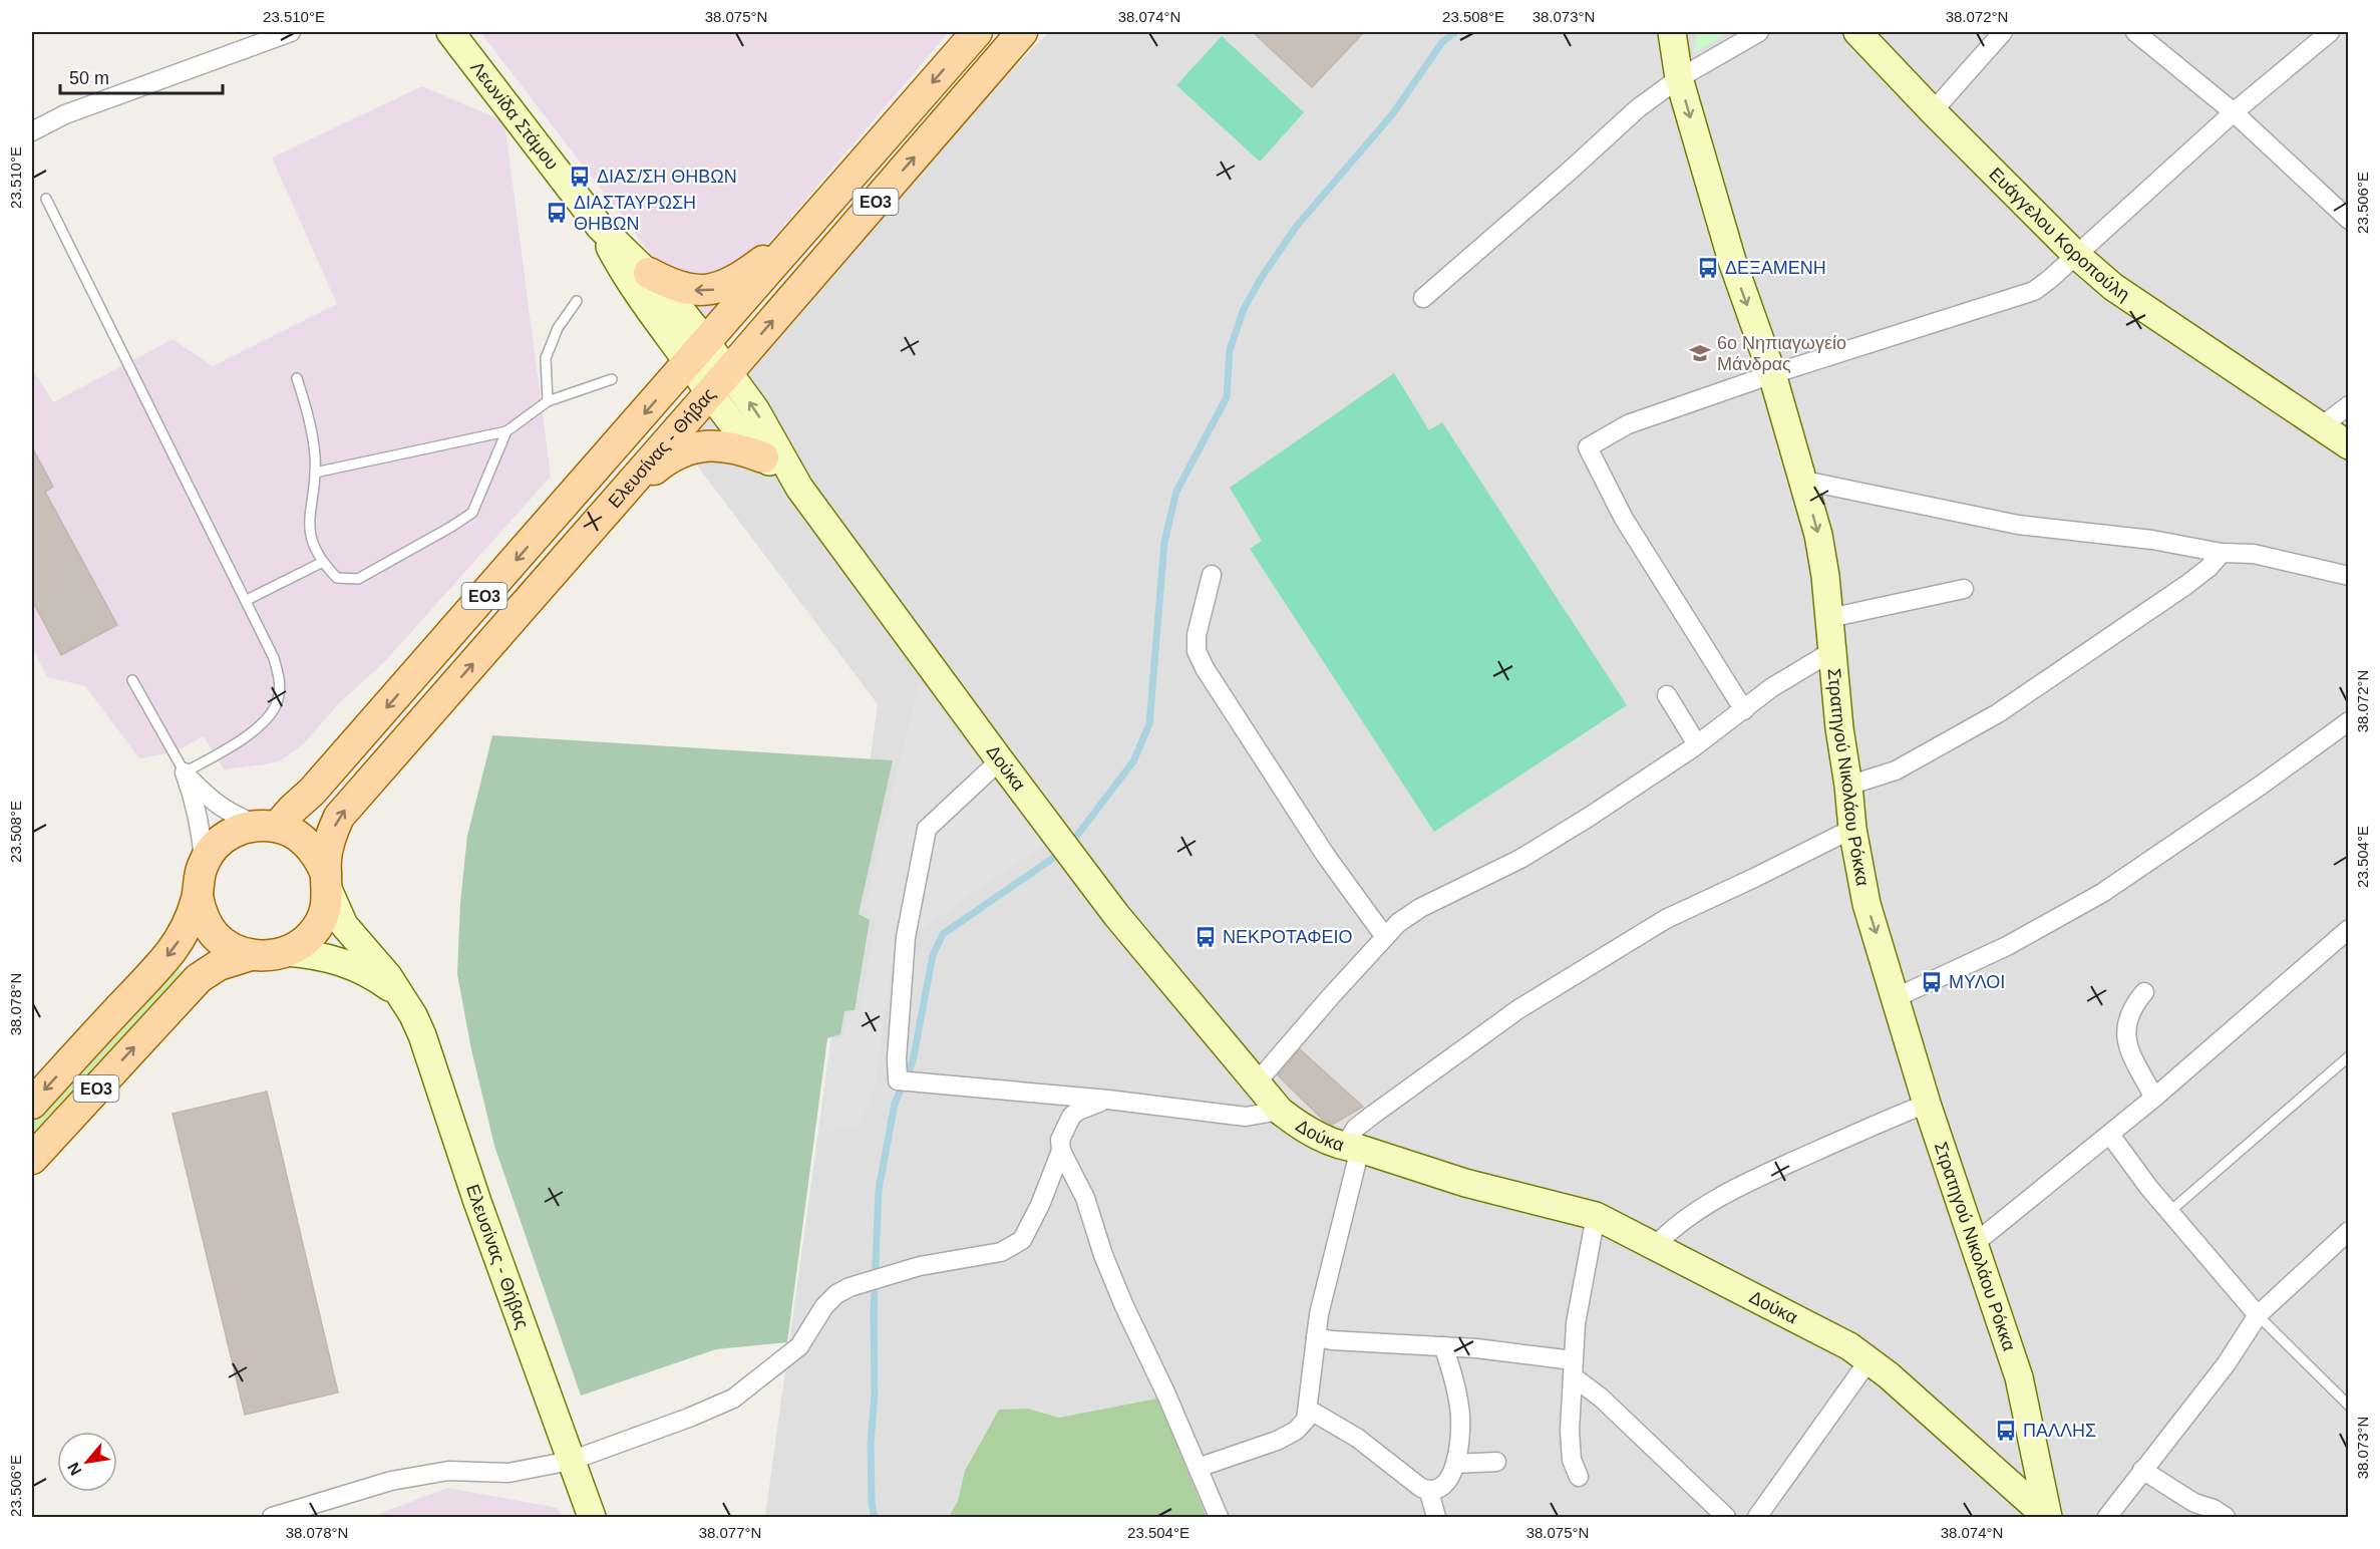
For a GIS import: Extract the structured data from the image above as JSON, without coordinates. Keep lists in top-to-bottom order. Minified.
{"streets":{"main road":["Λεωνίδα Στάμου","ΕΟ3","Ευάγγελου Κοροπούλη","Ελευσίνας - Θήβας","Δούκα","Στρατηγού Νικολάου Ρόκκα"]},"crossings":[["Λεωνίδα Στάμου","ΕΟ3"],["Λεωνίδα Στάμου","Ελευσίνας - Θήβας"],["Λεωνίδα Στάμου","Δούκα"],["ΕΟ3","Ελευσίνας - Θήβας"],["ΕΟ3","Δούκα"],["Ελευσίνας - Θήβας","Δούκα"],["Δούκα","Στρατηγού Νικολάου Ρόκκα"]],"one_way":["Στρατηγού Νικολάου Ρόκκα"],"places":{"bus stop":["ΔΙΑΣ/ΣΗ ΘΗΒΩΝ","ΔΙΑΣΤΑΥΡΩΣΗ ΘΗΒΩΝ","ΔΕΞΑΜΕΝΗ","ΝΕΚΡΟΤΑΦΕΙΟ","ΜΥΛΟΙ","ΠΑΛΛΗΣ"],"school or university":["6ο Νηπιαγωγείο Μάνδρας"]},"scale_bar":"50 m","north":"bottom left","coordinates":["23.510°E","38.075°N","38.074°N","23.508°E","38.073°N","38.072°N","23.506°E","23.504°E","38.078°N","38.077°N"]}
